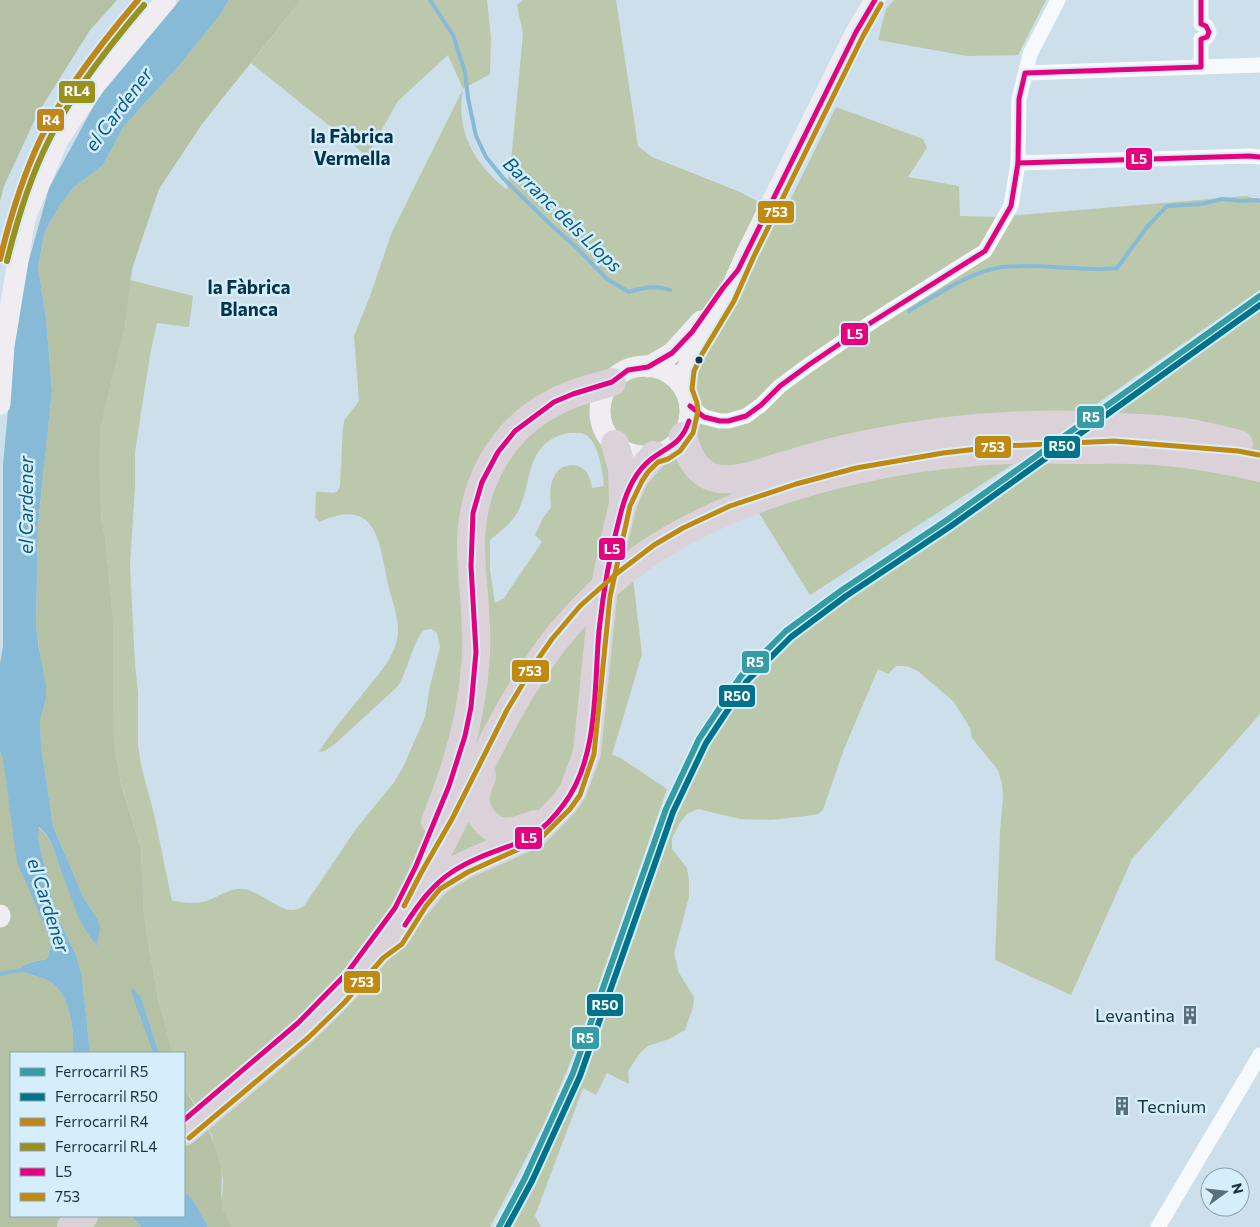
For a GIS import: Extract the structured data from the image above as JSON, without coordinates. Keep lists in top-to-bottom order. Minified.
{"districts":["la Fàbrica Vermella","la Fàbrica Blanca"],"water":["el Cardener","Barranc dels Llops"],"places":{"building":["Levantina","Tecnium"]},"lines":["rail line R4","transit line L5","transit line 753","rail line RL4","rail line R5","rail line R50"],"legend":["Ferrocarril R5","Ferrocarril R50","Ferrocarril R4","Ferrocarril RL4","L5","753"],"north":"right"}
